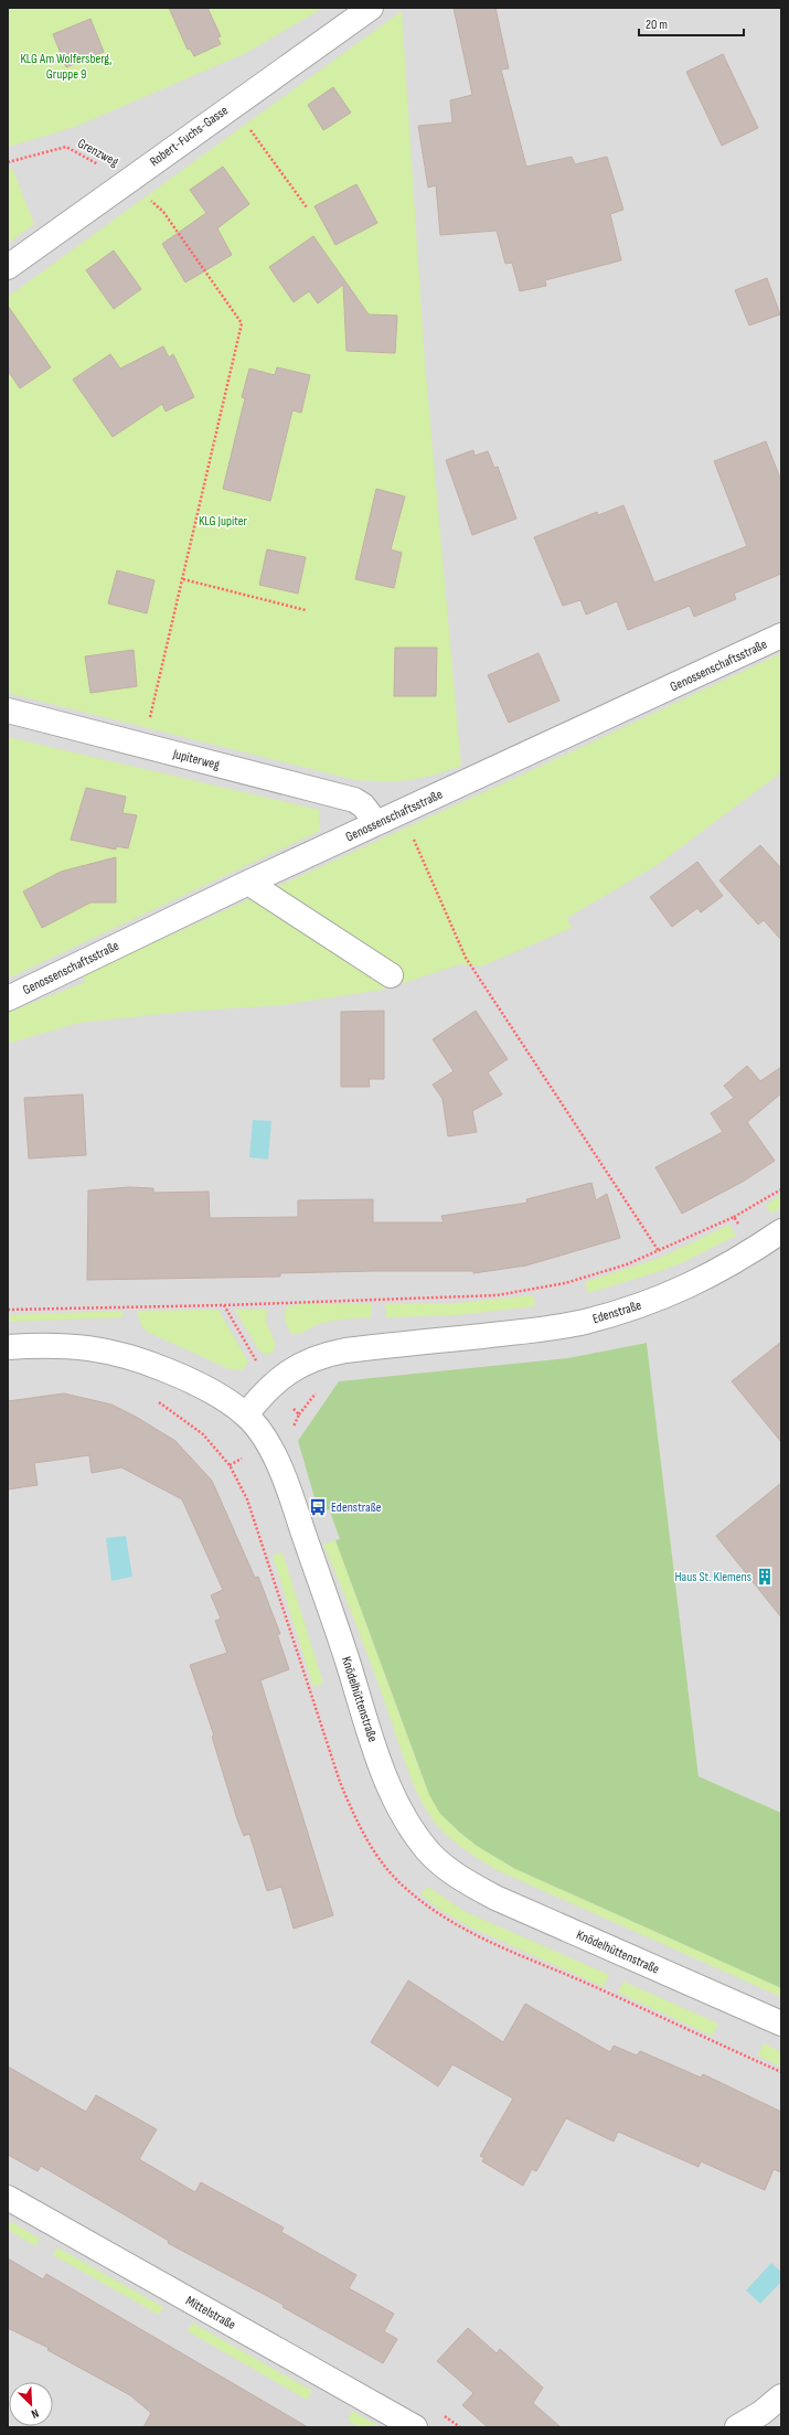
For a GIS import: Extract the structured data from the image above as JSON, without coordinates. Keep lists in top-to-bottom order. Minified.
{"streets":{"street":["Robert-Fuchs-Gasse","Genossenschaftsstraße","Jupiterweg","Edenstraße","Knödelhüttenstraße","Mittelstraße"],"path":["Grenzweg"]},"crossings":[["Robert-Fuchs-Gasse","Grenzweg"],["Grenzweg","Jupiterweg"],["Genossenschaftsstraße","Jupiterweg"],["Edenstraße","Knödelhüttenstraße"]],"parks":["KLG Am Wolfersberg, Gruppe 9","KLG Jupiter"],"places":{"bus stop":["Edenstraße"],"building":["Haus St. Klemens"]},"scale_bar":"20 m","north":"bottom right"}
